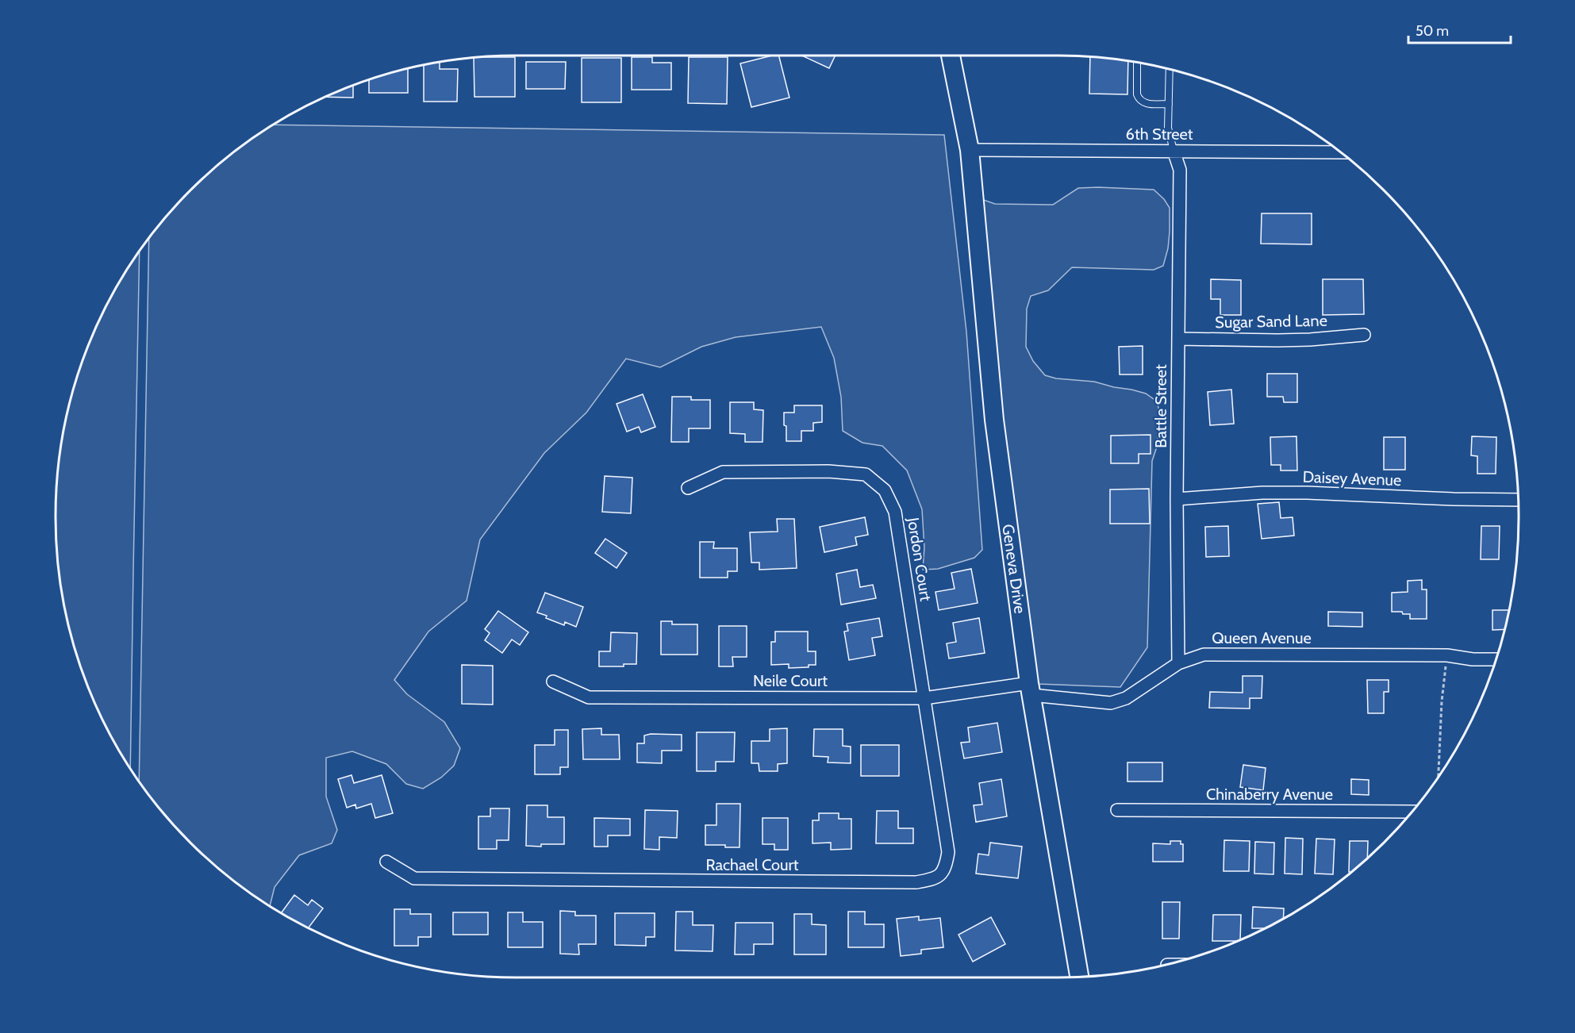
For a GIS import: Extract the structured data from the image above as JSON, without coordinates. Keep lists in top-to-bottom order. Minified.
{"streets":{"main road":["Geneva Drive"],"street":["6th Street","Sugar Sand Lane","Battle Street","Daisey Avenue","Jordon Court","Queen Avenue","Neile Court","Chinaberry Avenue","Rachael Court"]},"crossings":[["6th Street","Battle Street"],["6th Street","Geneva Drive"],["Sugar Sand Lane","Battle Street"],["Battle Street","Daisey Avenue"],["Battle Street","Queen Avenue"],["Jordon Court","Neile Court"],["Jordon Court","Rachael Court"],["Geneva Drive","Queen Avenue"],["Geneva Drive","Neile Court"],["Queen Avenue","Neile Court"],["Neile Court","Rachael Court"]],"scale_bar":"50 m"}
